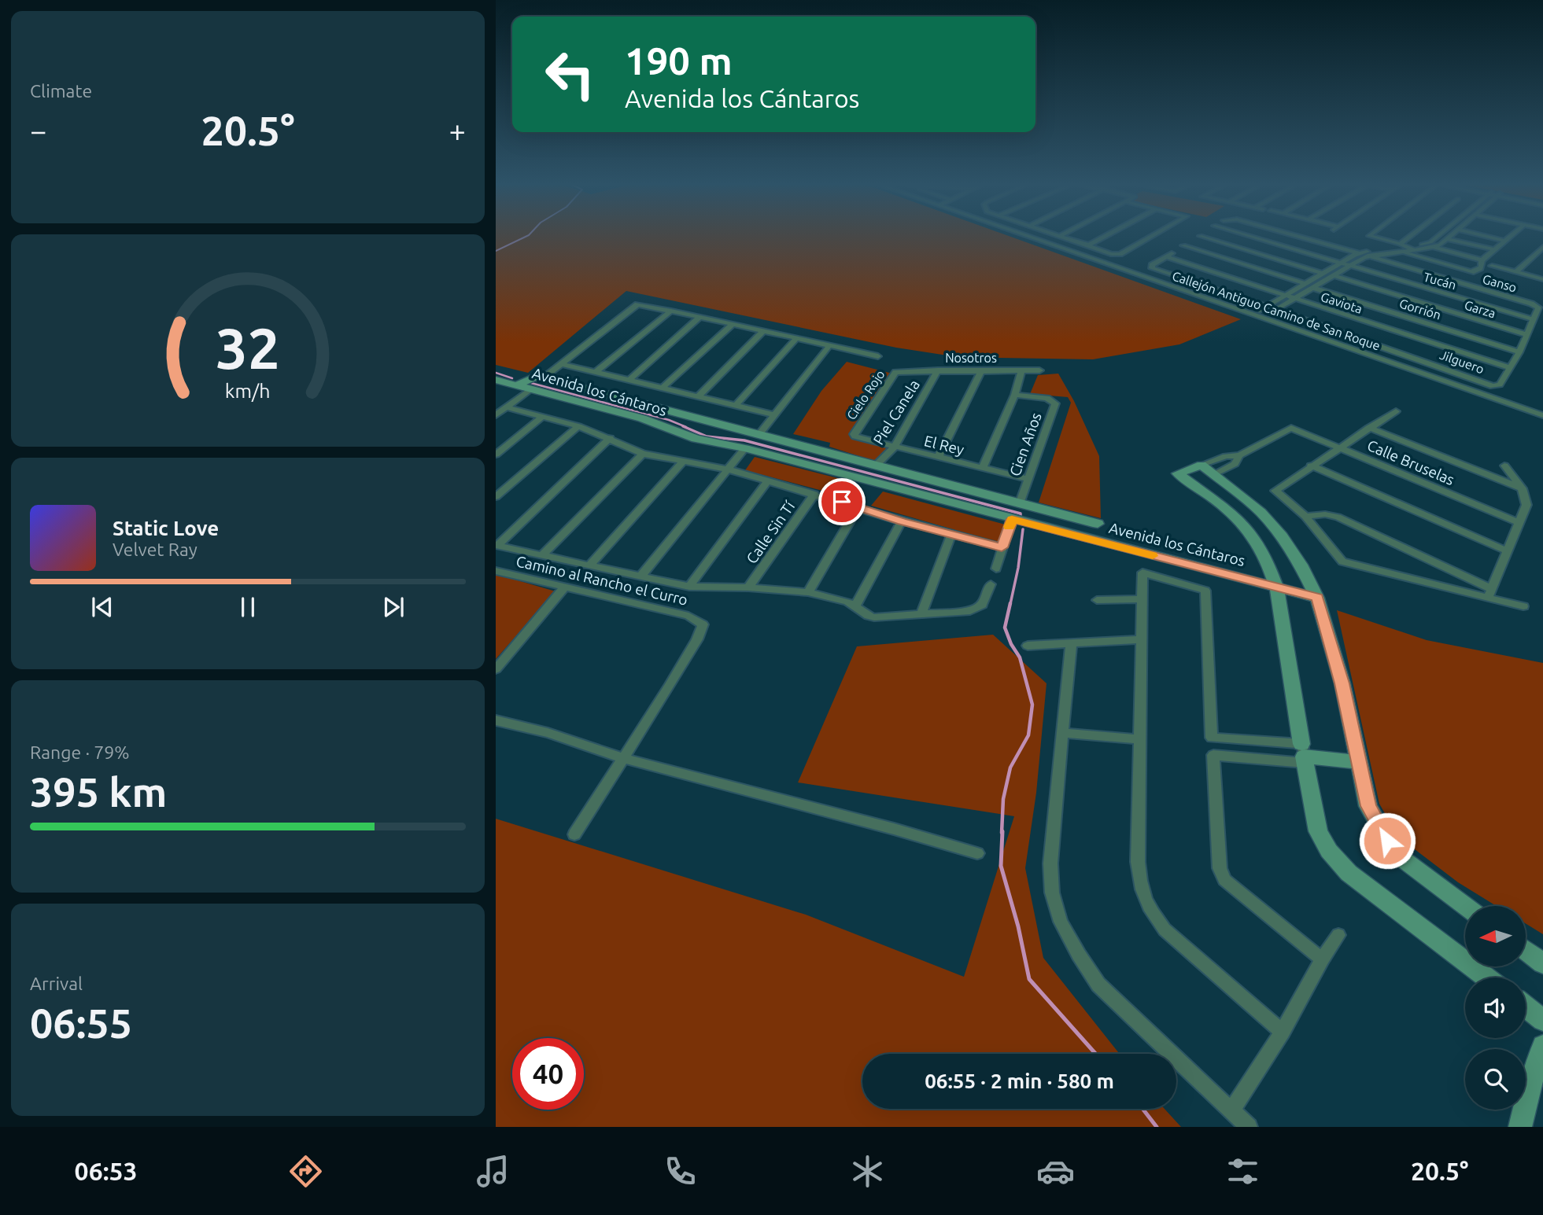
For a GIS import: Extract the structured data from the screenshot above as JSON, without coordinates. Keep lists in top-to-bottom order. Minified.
{"streets":{"street":["Tucán","Ganso","Gaviota","Gorrión","Garza","Callejón Antiguo Camino de San Roque","Nosotros","Jilguero","Avenida los Cántaros","Cielo Rojo","Piel Canela","Cien Años","El Rey","Calle Bruselas","Calle Sin Tí","Camino al Rancho el Curro"]},"crossings":[["Tucán","Ganso"],["Gaviota","Jilguero"],["Nosotros","Cielo Rojo"],["Nosotros","Piel Canela"],["Avenida los Cántaros","Piel Canela"],["Avenida los Cántaros","Cien Años"],["Cielo Rojo","El Rey"],["Piel Canela","El Rey"],["Cien Años","El Rey"]],"north":"left","page":{"tile":["Climate",["Range · 79%","395 km"],["Arrival","06:55"]],"turn":["190 m","Avenida los Cántaros"],"heat":["−","20.5°","+"],"song":["Static Love","Velvet Ray"],"limit":"40","trip":"06:55 · 2 min · 580 m","tabs":["06:53","20.5°"],"gauge":["32","km/h"]}}
